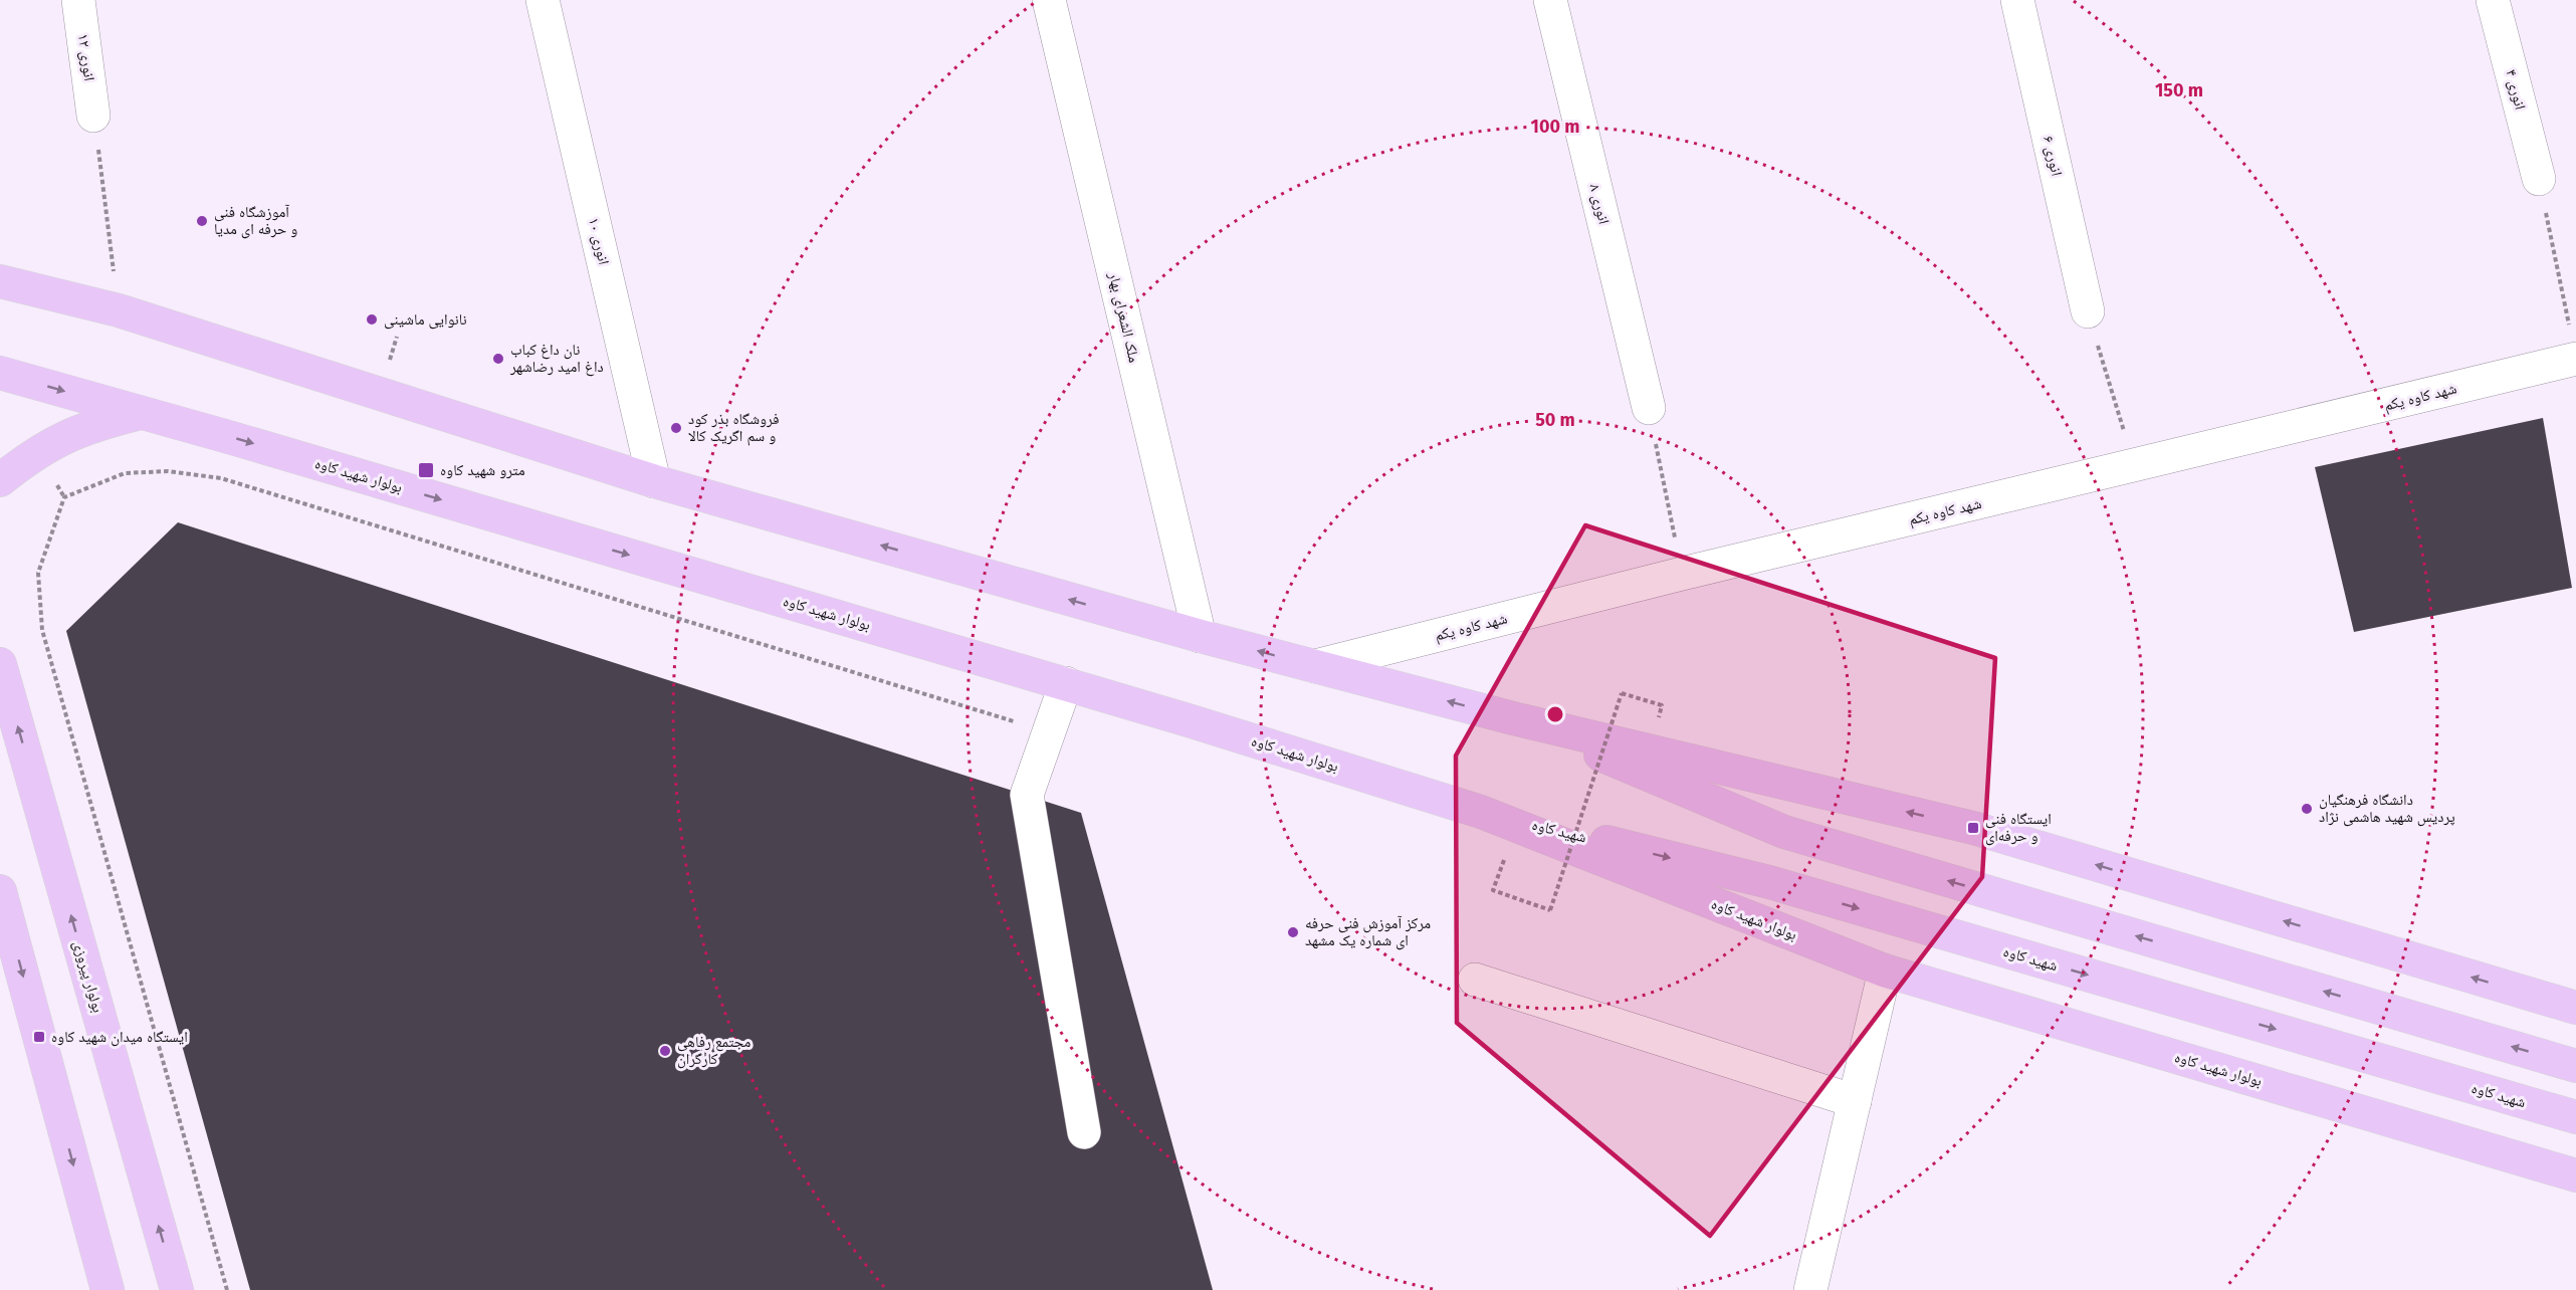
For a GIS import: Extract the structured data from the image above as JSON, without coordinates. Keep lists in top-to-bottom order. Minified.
{"streets":{"main road":["بولوار شهید کاوه","شهید کاوه","بولوار پیروزی"],"street":["انوری ۱۲","انوری ۴","انوری ۶","انوری ۸","انوری ۱۰","ملک الشعرای بهار","شهد کاوه یکم"]},"crossings":[["بولوار شهید کاوه","شهید کاوه"]],"places":{"other":["آموزشگاه فنی و حرفه ای مدیا","نانوایی ماشینی","نان داغ کباب داغ امید رضاشهر","فروشگاه بذر کود و سم اگریک کالا","دانشگاه فرهنگیان پردیس شهید هاشمی نژاد","مرکز آموزش فنی حرفه ای شماره یک مشهد","مجتمع رفاهی کارگران"],"transit":["مترو شهید کاوه","ایستگاه فنی و حرفه‌ای","ایستگاه میدان شهید کاوه"]},"rings":["150 m","100 m","50 m"]}
